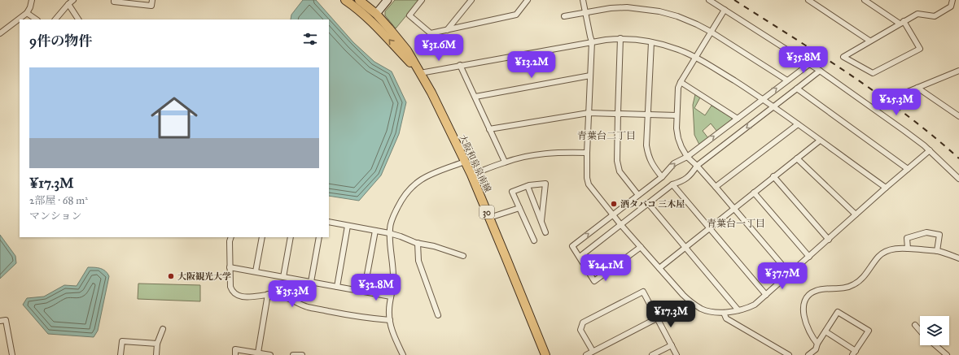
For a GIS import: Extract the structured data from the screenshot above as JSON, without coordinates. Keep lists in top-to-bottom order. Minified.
{"streets":{"main road":["大阪和泉泉南線","30"]},"districts":["青葉台二丁目","青葉台一丁目"],"places":["酒タバコ 三木屋","大阪観光大学"],"page":{"heading":"9件の物件","price":["¥31.6M","¥35.8M","¥13.2M","¥25.3M","¥24.1M","¥37.7M","¥32.8M","¥35.3M","¥17.3M"],"list":[{"name":"¥17.3M","note":"2部屋 · 68 m² · マンション"}]}}
